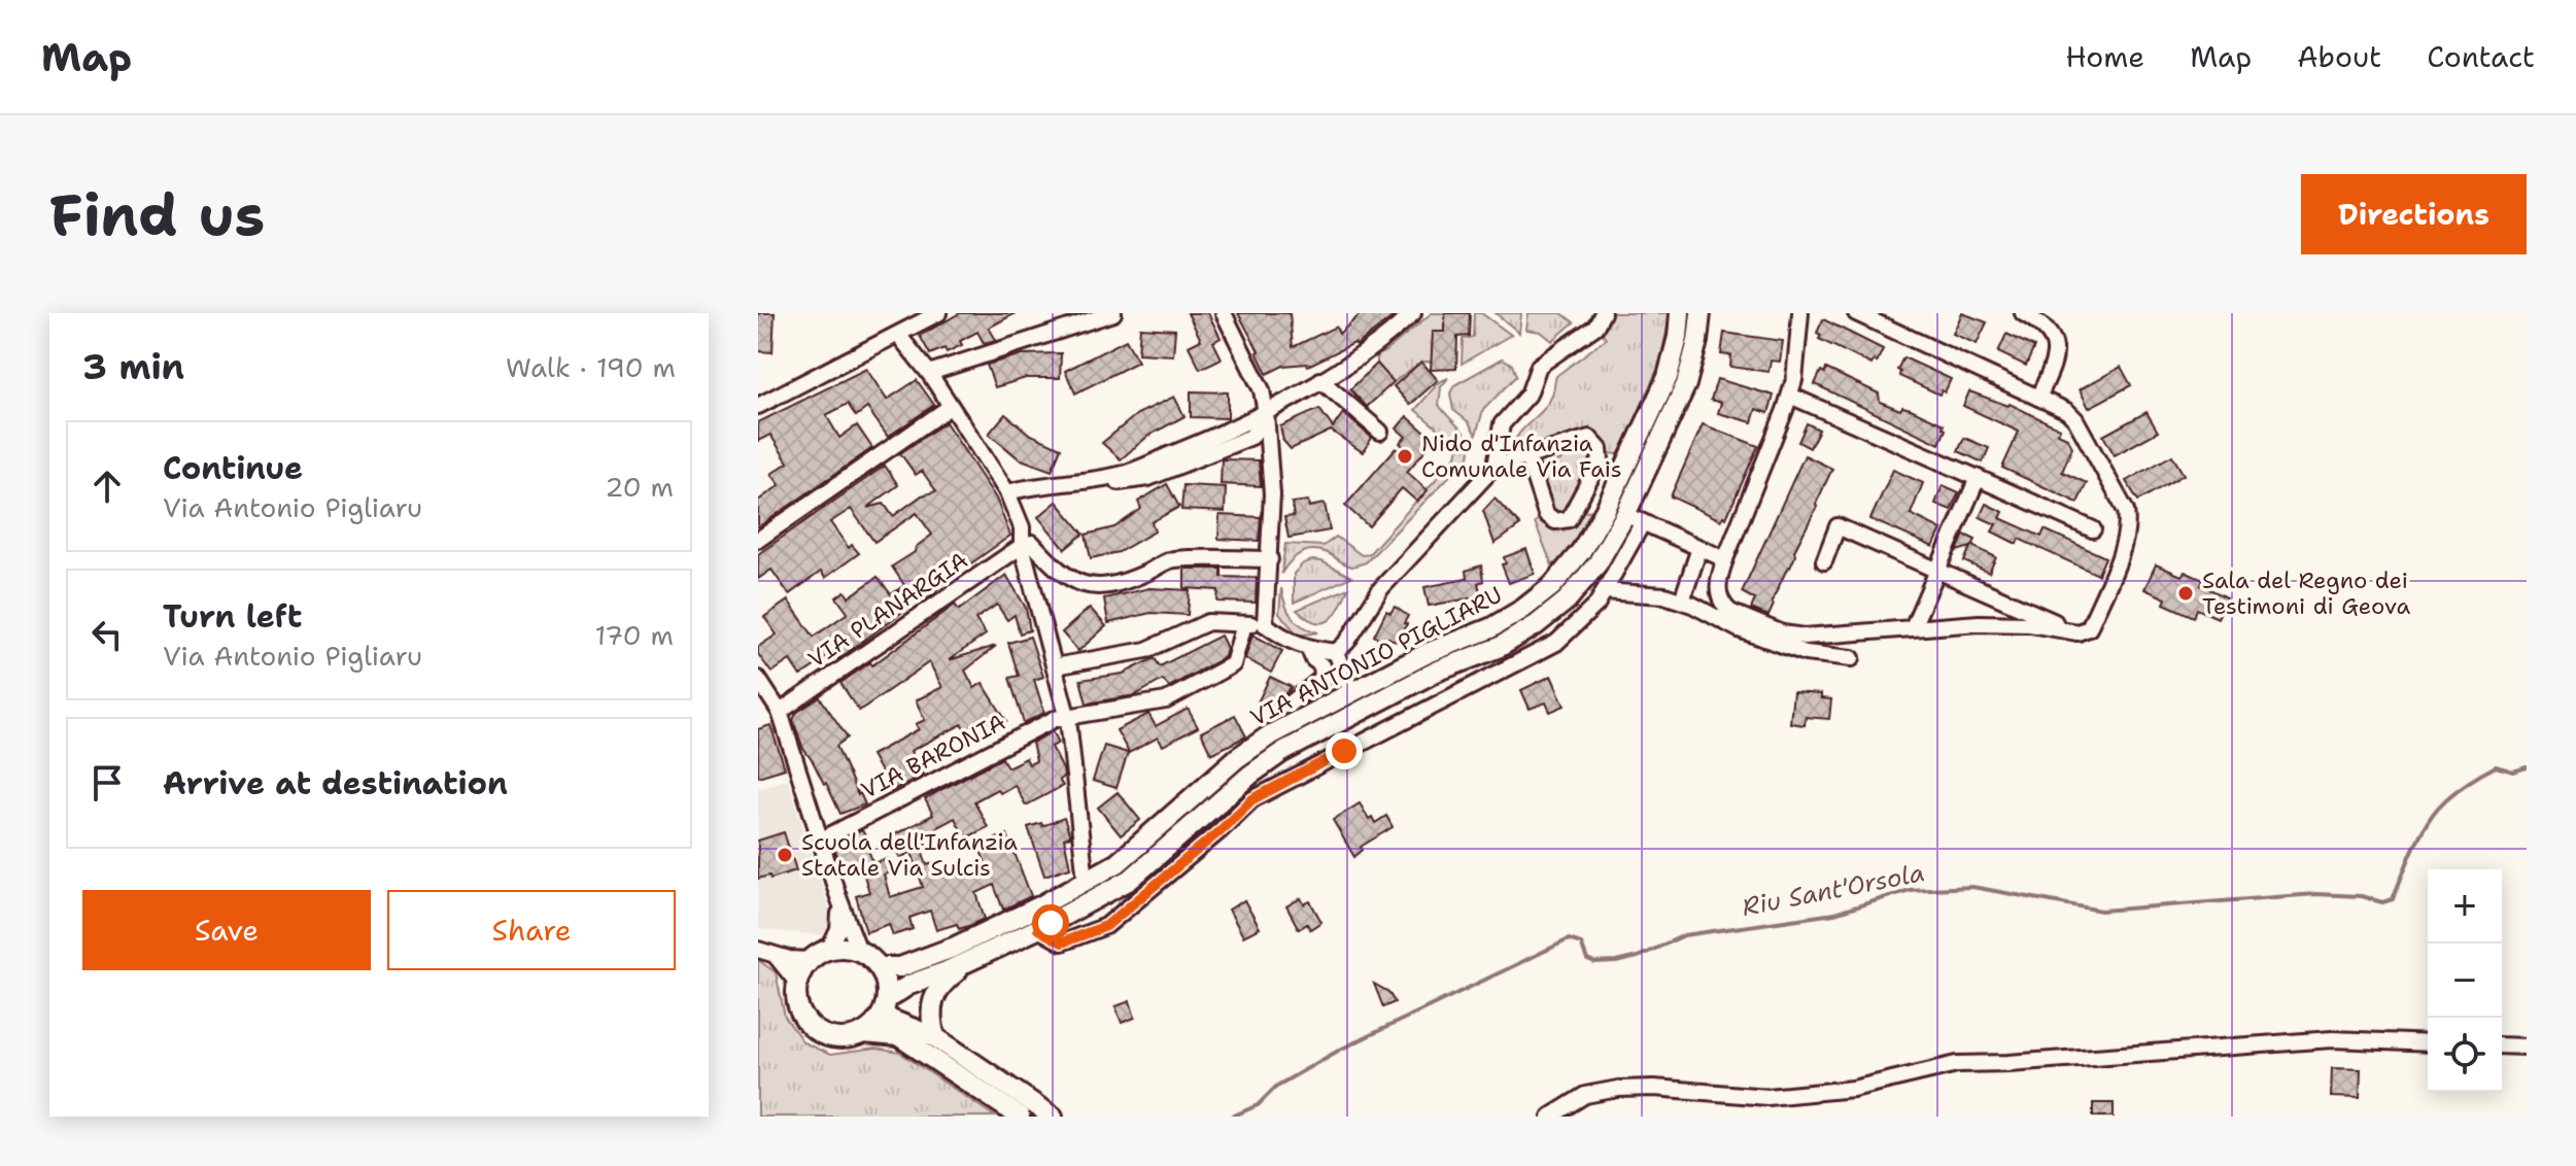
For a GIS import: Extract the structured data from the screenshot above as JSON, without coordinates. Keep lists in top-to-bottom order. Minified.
{"streets":{"main road":["VIA ANTONIO PIGLIARU"],"street":["VIA PLANARGIA","VIA BARONIA"]},"water":["Riu Sant'Orsola"],"places":["Nido d'Infanzia Comunale Via Fais","Sala del Regno dei Testimoni di Geova","Scuola dell'Infanzia Statale Via Sulcis"],"page":{"header":"Map","nav":["Home","Map","About","Contact"],"buttons":["Directions",["Save","Share"]],"title":"Find us","heading":["3 min","Walk · 190 m"],"list":[["Continue","Via Antonio Pigliaru","20 m"],["Turn left","Via Antonio Pigliaru","170 m"],"Arrive at destination"],"map_buttons":["+","−"]}}
